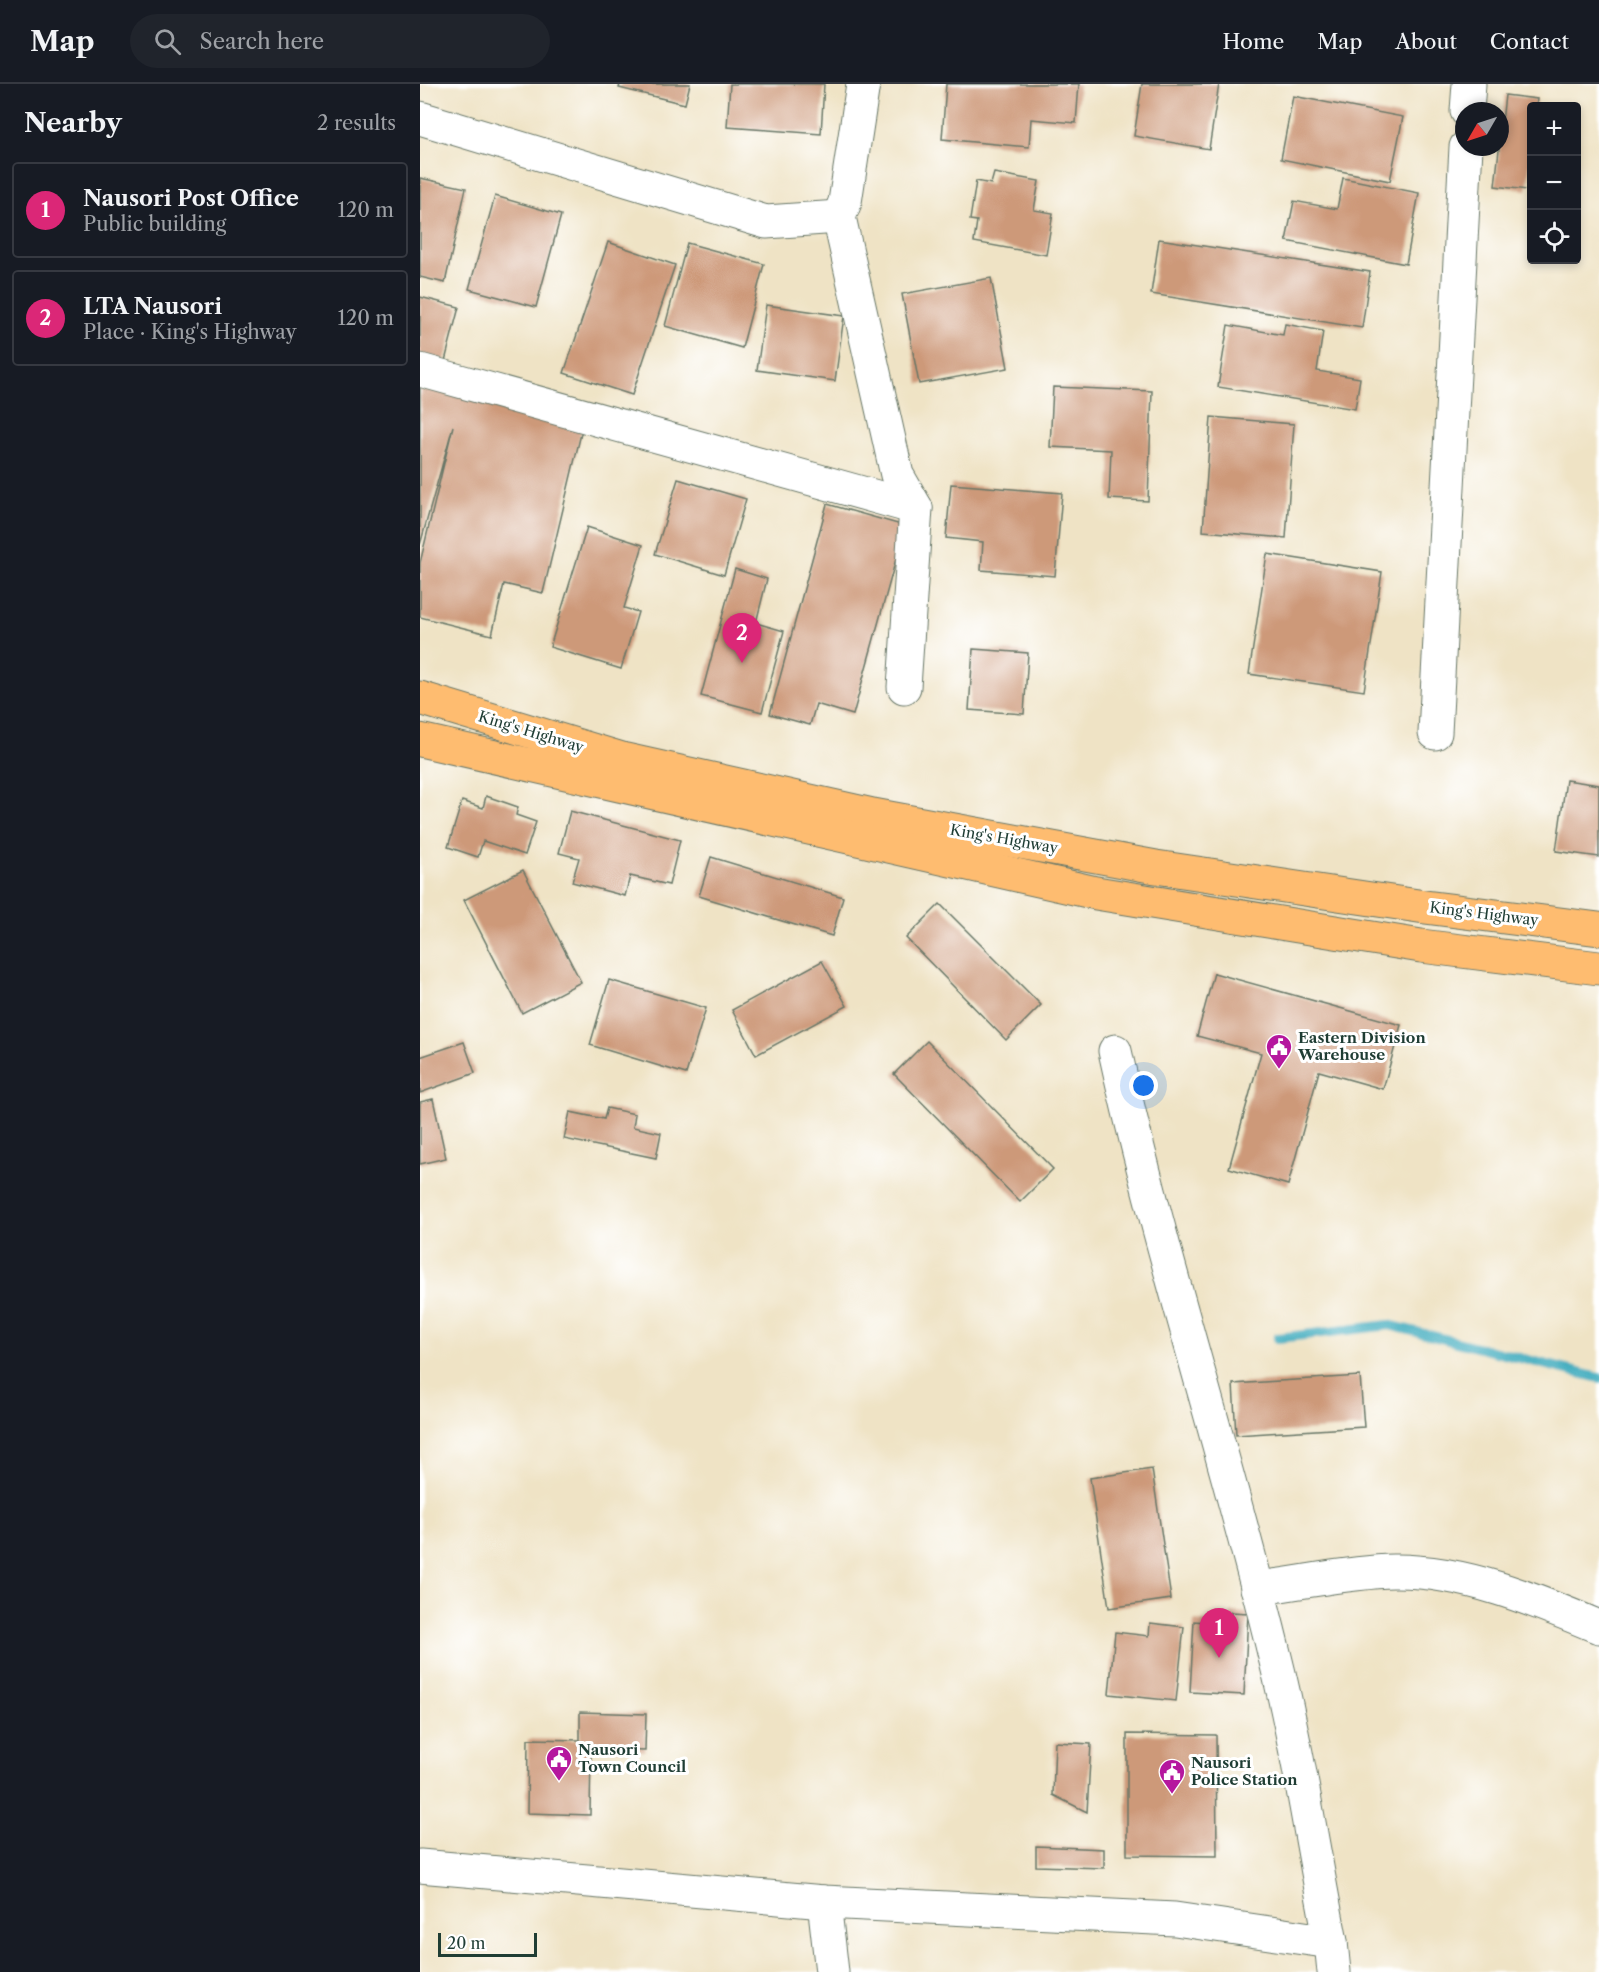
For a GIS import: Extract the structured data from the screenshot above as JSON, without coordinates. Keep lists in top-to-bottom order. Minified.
{"streets":{"highway":["King's Highway"]},"places":{"public building":["Eastern Division Warehouse","Nausori Town Council","Nausori Police Station"]},"scale_bar":"20 m","north":"bottom left","page":{"header":"Map","search":"Search here","nav":["Home","Map","About","Contact"],"heading":["Nearby","2 results"],"map_buttons":["+","−"],"list":[{"mark":"1","name":"Nausori Post Office","note":"Public building","value":"120 m"},{"mark":"2","name":"LTA Nausori","note":"Place · King's Highway","value":"120 m"}],"pins":["2","1"],"scale":"20 m"}}
